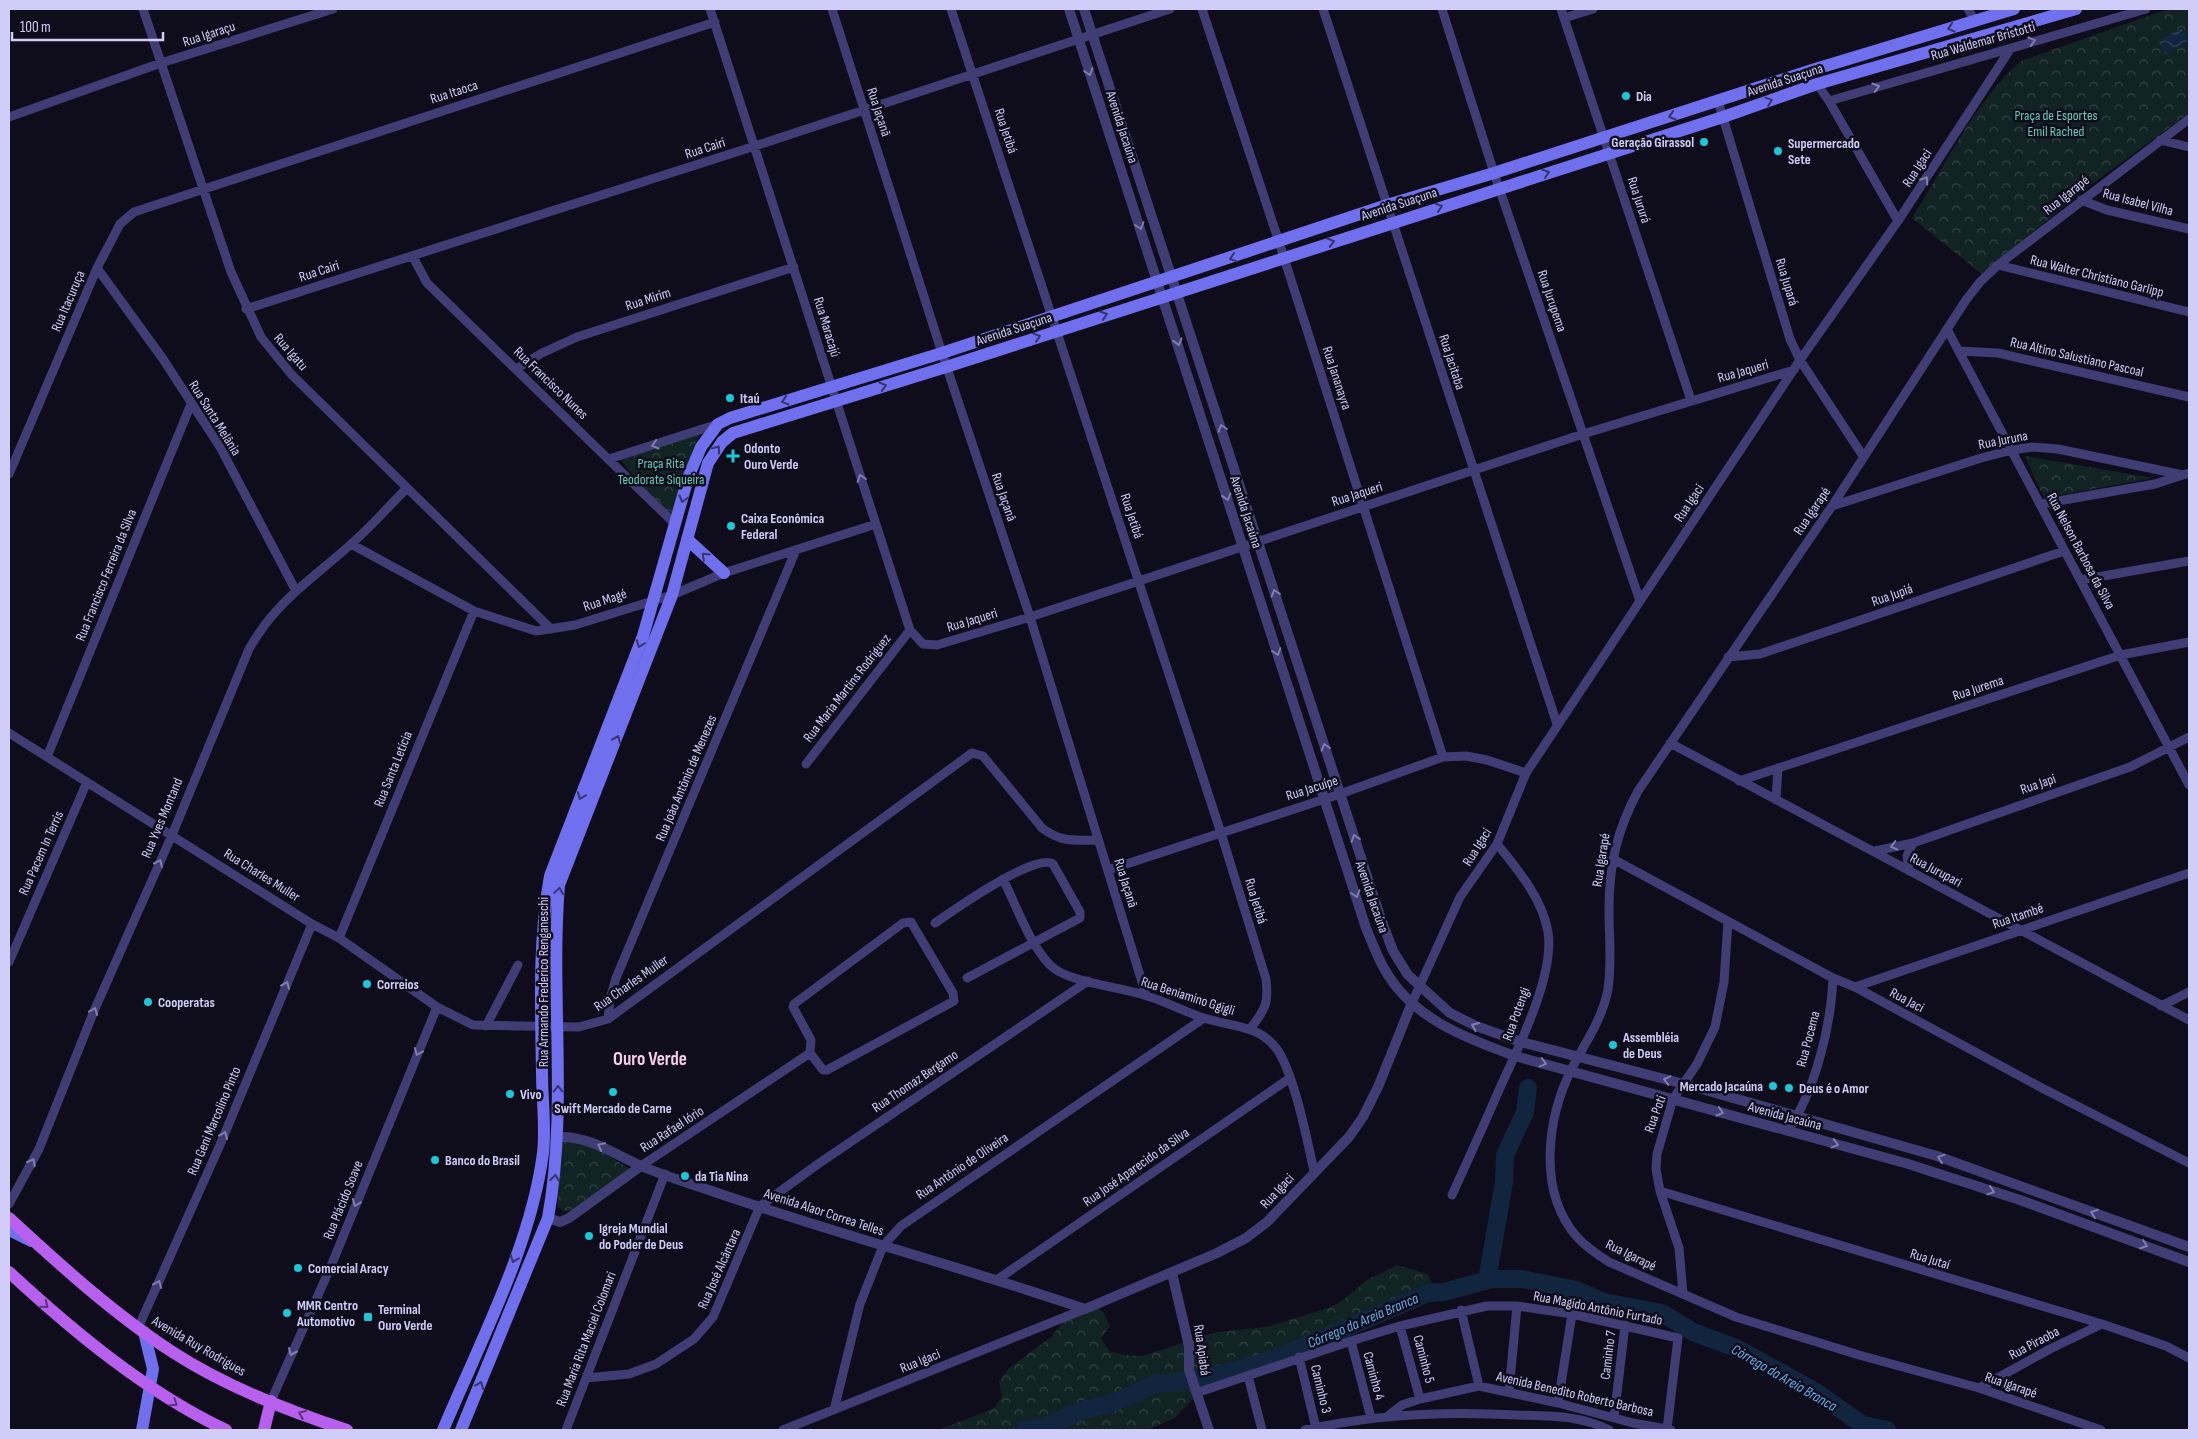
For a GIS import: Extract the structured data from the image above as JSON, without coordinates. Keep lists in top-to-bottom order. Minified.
{"streets":{"main road":["Avenida Suaçuna","Rua Armando Frederico Renganeschi","Avenida Ruy Rodrigues"],"street":["Rua Igaraçu","Rua Waldemar Bristotti","Rua Itaoca","Rua Jaçanã","Avenida Jacaúna","Rua Jetibá","Rua Cairi","Rua Igaci","Rua Igarapé","Rua Jururá","Rua Isabel Vilha","Rua Walter Christiano Garlipp","Rua Jupará","Rua Mirim","Rua Itacuruça","Rua Jurupema","Rua Maracajú","Rua Igatu","Rua Altino Salustiano Pascoal","Rua Jacitaba","Rua Jaqueri","Rua Jananayra","Rua Francisco Nunes","Rua Santa Melânia","Rua Juruna","Rua Nelson Barbosa da Silva","Rua Francisco Ferreira da Silva","Rua Jupiá","Rua Magé","Rua Maria Martins Rodriguez","Rua Jurema","Rua Santa Letícia","Rua João Antônio de Menezes","Rua Japi","Rua Jacuípe","Rua Yves Montand","Rua Pacem In Terris","Rua Jurupari","Rua Charles Muller","Rua Itambé","Rua Beniamino Ggigli","Rua Jaci","Rua Potengi","Rua Pocema","Rua Thomaz Bergamo","Rua Poti","Rua Geni Marcolino Pinto","Rua Rafael Iório","Rua Antônio de Oliveira","Rua José Aparecido da Silva","Rua Plácido Soave","Avenida Alaor Correa Telles","Rua Jutaí","Rua José Alcântara","Rua Magido Antônio Furtado","Rua Maria Rita Maciel Colomari","Rua Piraoba","Rua Apiabá","Caminho 7","Caminho 5","Caminho 4","Caminho 3","Avenida Benedito Roberto Barbosa"]},"crossings":[["Rua Igaraçu","Rua Igatu"],["Rua Waldemar Bristotti","Rua Igaci"],["Avenida Suaçuna","Rua Jaçanã"],["Avenida Suaçuna","Avenida Jacaúna"],["Avenida Suaçuna","Rua Jetibá"],["Avenida Suaçuna","Rua Jururá"],["Avenida Suaçuna","Rua Jupará"],["Avenida Suaçuna","Rua Jurupema"],["Avenida Suaçuna","Rua Maracajú"],["Avenida Suaçuna","Rua Jacitaba"],["Avenida Suaçuna","Rua Jananayra"],["Avenida Suaçuna","Rua Armando Frederico Renganeschi"],["Rua Itaoca","Rua Itacuruça"],["Rua Itaoca","Rua Maracajú"],["Rua Itaoca","Rua Igatu"],["Rua Jaçanã","Rua Cairi"],["Rua Jaçanã","Rua Jaqueri"],["Rua Jaçanã","Rua Jacuípe"],["Rua Jaçanã","Rua Charles Muller"],["Rua Jaçanã","Rua Beniamino Ggigli"],["Avenida Jacaúna","Rua Cairi"],["Avenida Jacaúna","Rua Igaci"],["Avenida Jacaúna","Rua Igarapé"],["Avenida Jacaúna","Rua Jaqueri"],["Avenida Jacaúna","Rua Jacuípe"],["Avenida Jacaúna","Rua Potengi"],["Avenida Jacaúna","Rua Pocema"],["Avenida Jacaúna","Rua Poti"],["Rua Jetibá","Rua Cairi"],["Rua Jetibá","Rua Jaqueri"],["Rua Jetibá","Rua Jacuípe"],["Rua Jetibá","Rua Beniamino Ggigli"],["Rua Cairi","Rua Maracajú"],["Rua Cairi","Rua Igatu"],["Rua Cairi","Rua Francisco Nunes"],["Rua Igaci","Rua Jupará"],["Rua Igaci","Rua Jurupema"],["Rua Igaci","Rua Jacitaba"],["Rua Igaci","Rua Jaqueri"],["Rua Igaci","Rua Jacuípe"],["Rua Igaci","Rua Beniamino Ggigli"],["Rua Igaci","Rua Potengi"],["Rua Igaci","Rua Antônio de Oliveira"],["Rua Igaci","Avenida Alaor Correa Telles"],["Rua Igaci","Rua Apiabá"],["Rua Igarapé","Rua Isabel Vilha"],["Rua Igarapé","Rua Walter Christiano Garlipp"],["Rua Igarapé","Rua Jupará"],["Rua Igarapé","Rua Juruna"],["Rua Igarapé","Rua Nelson Barbosa da Silva"],["Rua Igarapé","Rua Jupiá"],["Rua Igarapé","Rua Jurupari"],["Rua Igarapé","Rua Jaci"],["Rua Igarapé","Rua Poti"],["Rua Igarapé","Rua Piraoba"],["Rua Jururá","Rua Jaqueri"],["Rua Mirim","Rua Maracajú"],["Rua Mirim","Rua Francisco Nunes"],["Rua Itacuruça","Rua Igatu"],["Rua Itacuruça","Rua Santa Melânia"],["Rua Jurupema","Rua Jaqueri"],["Rua Maracajú","Rua Jaqueri"],["Rua Maracajú","Rua Magé"],["Rua Maracajú","Rua Maria Martins Rodriguez"],["Rua Igatu","Rua Magé"],["Rua Igatu","Rua Yves Montand"],["Rua Altino Salustiano Pascoal","Rua Nelson Barbosa da Silva"],["Rua Jacitaba","Rua Jaqueri"],["Rua Jaqueri","Rua Jananayra"],["Rua Jaqueri","Rua Maria Martins Rodriguez"],["Rua Jananayra","Rua Jacuípe"],["Rua Francisco Nunes","Rua Armando Frederico Renganeschi"],["Rua Santa Melânia","Rua Francisco Ferreira da Silva"],["Rua Santa Melânia","Rua Yves Montand"],["Rua Juruna","Rua Nelson Barbosa da Silva"],["Rua Nelson Barbosa da Silva","Rua Jupiá"],["Rua Nelson Barbosa da Silva","Rua Jurema"],["Rua Nelson Barbosa da Silva","Rua Japi"],["Rua Francisco Ferreira da Silva","Rua Charles Muller"],["Rua Magé","Rua Santa Letícia"],["Rua Magé","Rua João Antônio de Menezes"],["Rua Magé","Rua Yves Montand"],["Rua Magé","Rua Armando Frederico Renganeschi"],["Rua Jurema","Rua Jurupari"],["Rua Santa Letícia","Rua Charles Muller"],["Rua João Antônio de Menezes","Rua Charles Muller"],["Rua Japi","Rua Jurupari"],["Rua Yves Montand","Rua Charles Muller"],["Rua Pacem In Terris","Rua Charles Muller"],["Rua Jurupari","Rua Itambé"],["Rua Charles Muller","Rua Armando Frederico Renganeschi"],["Rua Charles Muller","Rua Geni Marcolino Pinto"],["Rua Charles Muller","Rua Plácido Soave"],["Rua Itambé","Rua Jaci"],["Rua Armando Frederico Renganeschi","Rua Rafael Iório"],["Rua Armando Frederico Renganeschi","Avenida Alaor Correa Telles"],["Rua Beniamino Ggigli","Rua Thomaz Bergamo"],["Rua Beniamino Ggigli","Rua Antônio de Oliveira"],["Rua Beniamino Ggigli","Rua José Aparecido da Silva"],["Rua Jaci","Rua Pocema"],["Rua Jaci","Rua Poti"],["Rua Thomaz Bergamo","Avenida Alaor Correa Telles"],["Rua Thomaz Bergamo","Rua José Alcântara"],["Rua Poti","Rua Jutaí"],["Rua Geni Marcolino Pinto","Avenida Ruy Rodrigues"],["Rua Rafael Iório","Avenida Alaor Correa Telles"],["Rua Antônio de Oliveira","Avenida Alaor Correa Telles"],["Rua José Aparecido da Silva","Avenida Alaor Correa Telles"],["Rua Plácido Soave","Avenida Ruy Rodrigues"],["Avenida Alaor Correa Telles","Rua José Alcântara"],["Avenida Alaor Correa Telles","Rua Maria Rita Maciel Colomari"],["Rua Jutaí","Rua Piraoba"],["Rua José Alcântara","Rua Maria Rita Maciel Colomari"],["Rua Magido Antônio Furtado","Rua Apiabá"],["Rua Magido Antônio Furtado","Caminho 7"],["Rua Magido Antônio Furtado","Caminho 5"],["Rua Magido Antônio Furtado","Caminho 4"],["Rua Magido Antônio Furtado","Caminho 3"],["Rua Magido Antônio Furtado","Avenida Benedito Roberto Barbosa"],["Caminho 7","Avenida Benedito Roberto Barbosa"],["Caminho 5","Avenida Benedito Roberto Barbosa"],["Caminho 4","Avenida Benedito Roberto Barbosa"],["Caminho 3","Avenida Benedito Roberto Barbosa"]],"one_way":["Rua Waldemar Bristotti","Rua Yves Montand","Rua Geni Marcolino Pinto","Rua Plácido Soave"],"districts":["Ouro Verde"],"water":["Córrego da Areia Branca"],"parks":["Praça de Esportes Emil Rached","Praça Rita Teodorate Siqueira"],"places":{"other":["Dia","Geração Girassol","Supermercado Sete","Itaú","Caixa Econômica Federal","Correios","Cooperatas","Assembléia de Deus","Mercado Jacaúna","Deus é o Amor","Swift Mercado de Carne","Vivo","Banco do Brasil","da Tia Nina","Igreja Mundial do Poder de Deus","Comercial Aracy","MMR Centro Automotivo"],"health":["Odonto Ouro Verde"],"transit":["Terminal Ouro Verde"]},"scale_bar":"100 m"}
